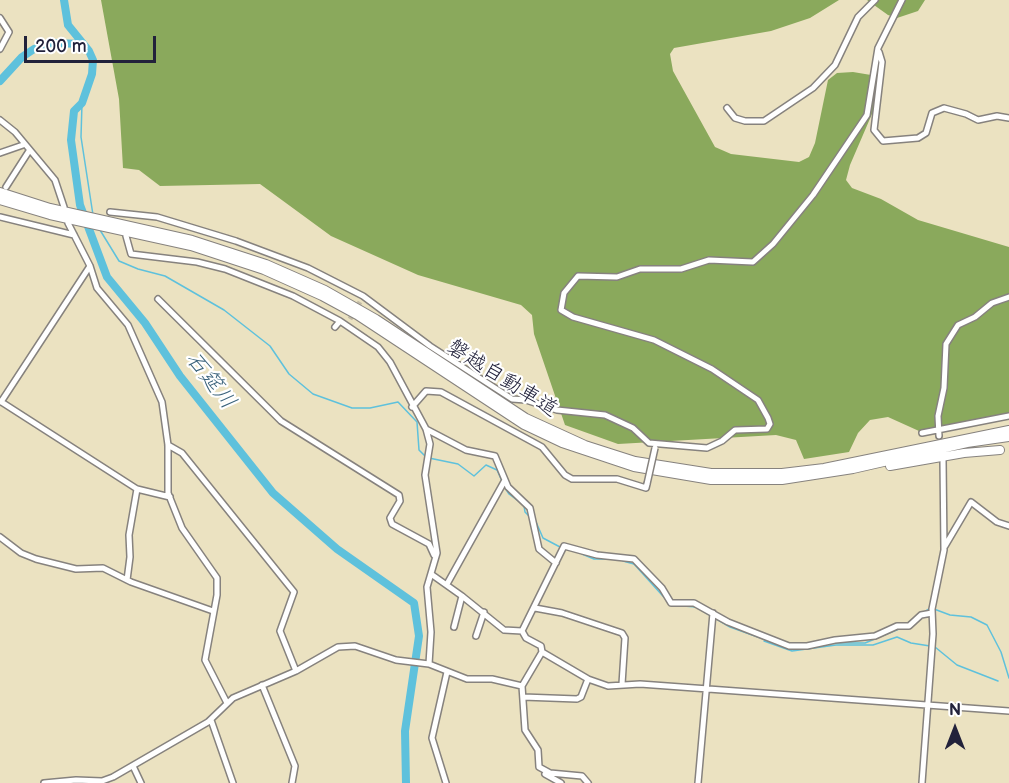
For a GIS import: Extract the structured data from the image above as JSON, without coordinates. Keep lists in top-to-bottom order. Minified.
{"streets":{"highway":["磐越自動車道"]},"water":["石筵川"],"scale_bar":"200 m","north":"top"}
